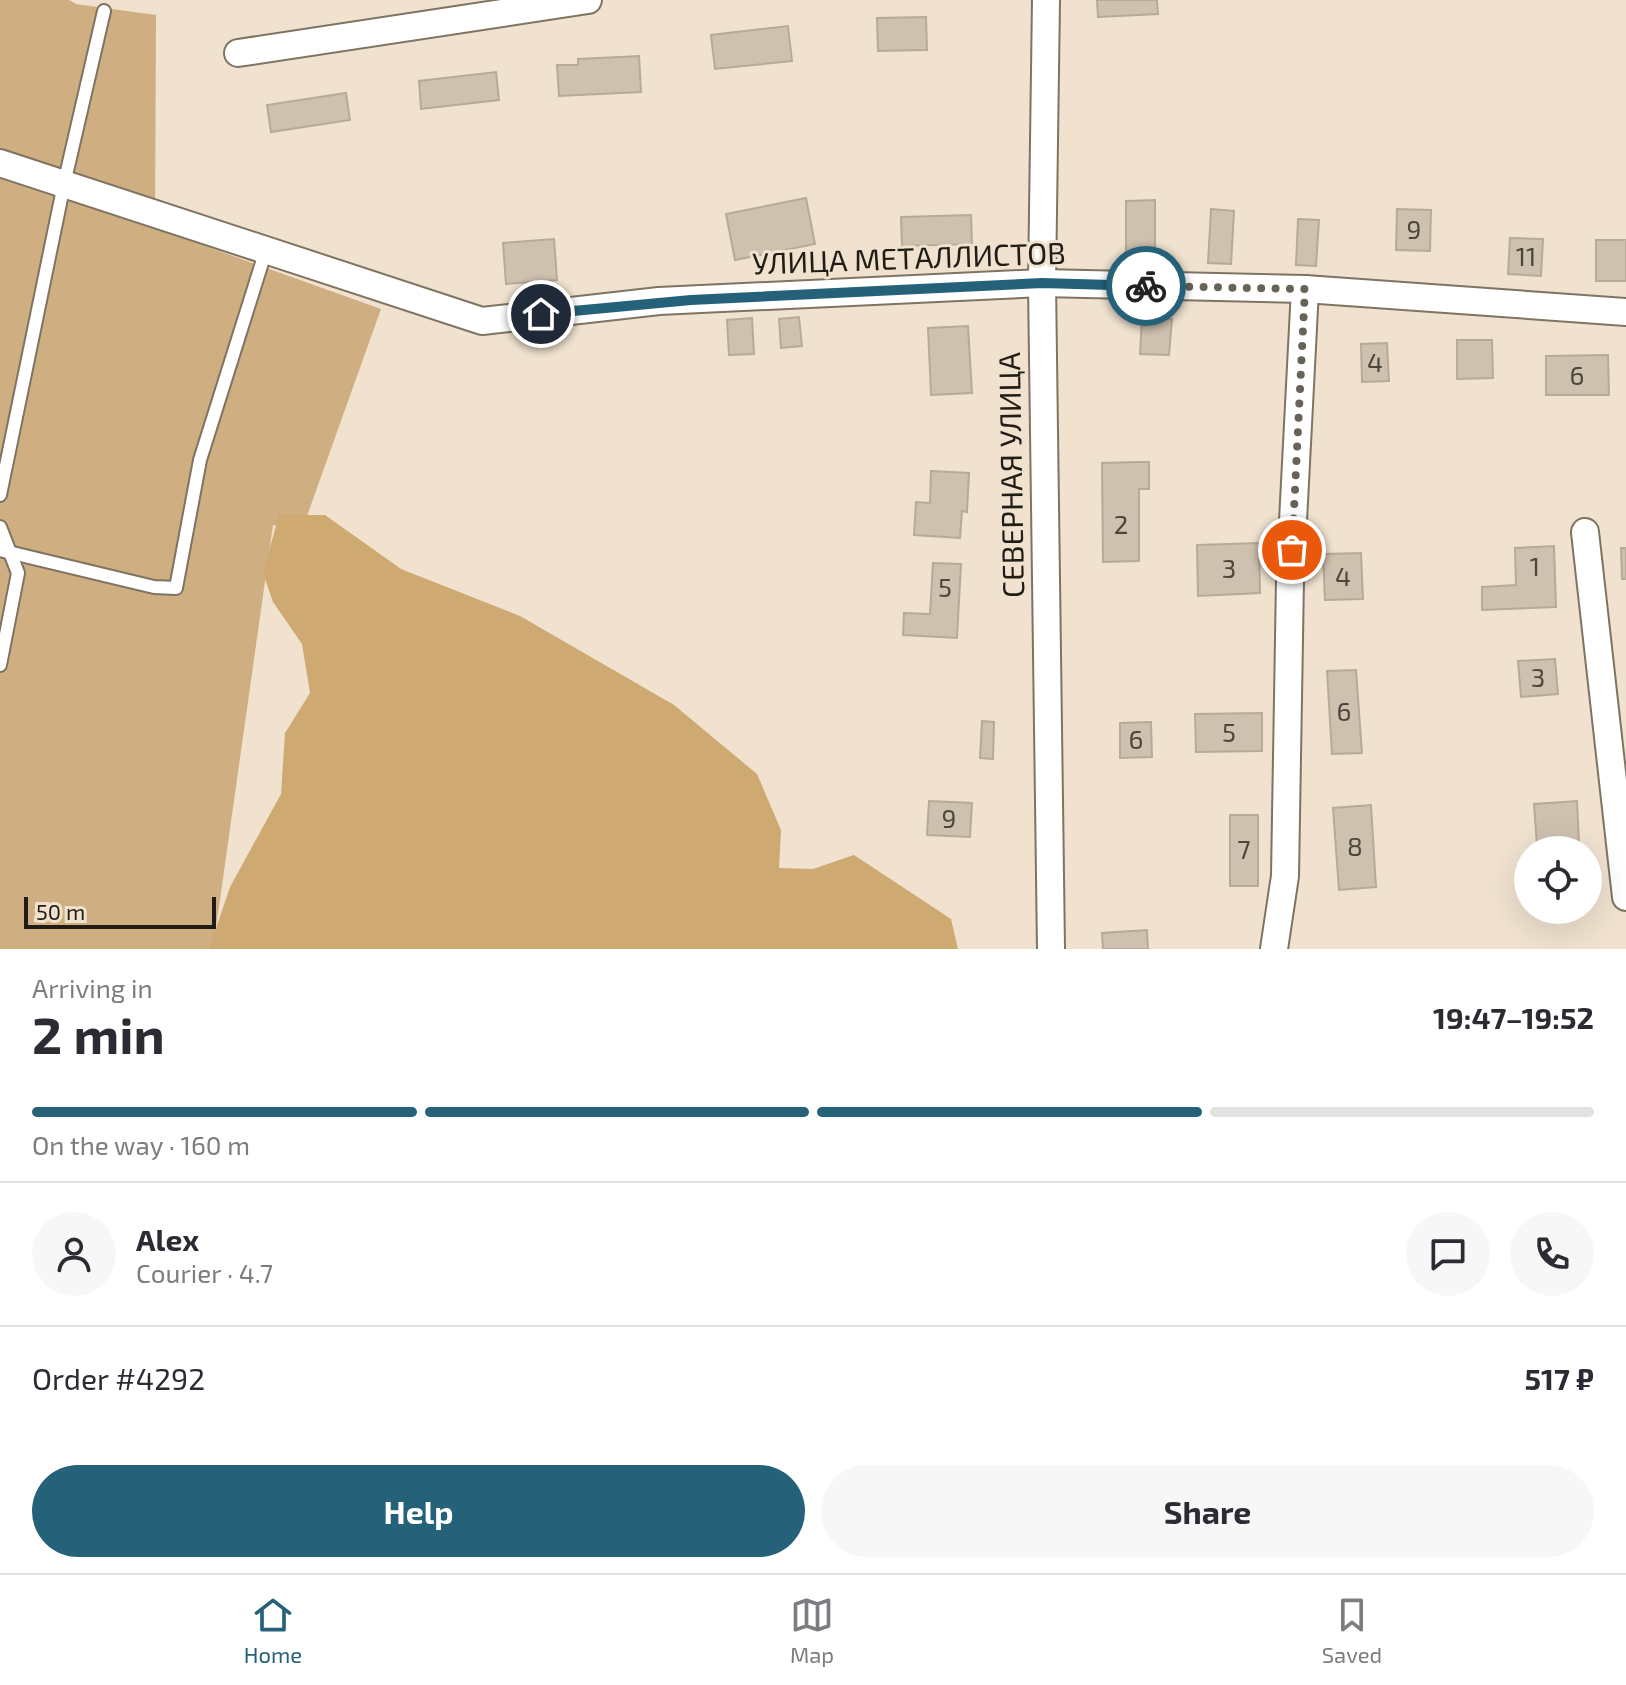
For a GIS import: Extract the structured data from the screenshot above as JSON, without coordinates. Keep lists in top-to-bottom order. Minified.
{"streets":{"street":["УЛИЦА МЕТАЛЛИСТОВ","СЕВЕРНАЯ УЛИЦА"]},"crossings":[["УЛИЦА МЕТАЛЛИСТОВ","СЕВЕРНАЯ УЛИЦА"]],"house_numbers":["9","11","4","6","2","1","3","4","5","3","6","5","6","9","8","7"],"scale_bar":"50 m","page":{"scale":"50 m","heading":["2 min","Arriving in","19:47–19:52"],"panel":["Alex","Courier · 4.7","Order #4292","517 ₽"],"bar":"On the way · 160 m","buttons":["Help","Share"],"tabs":["Home","Map","Saved"]}}
